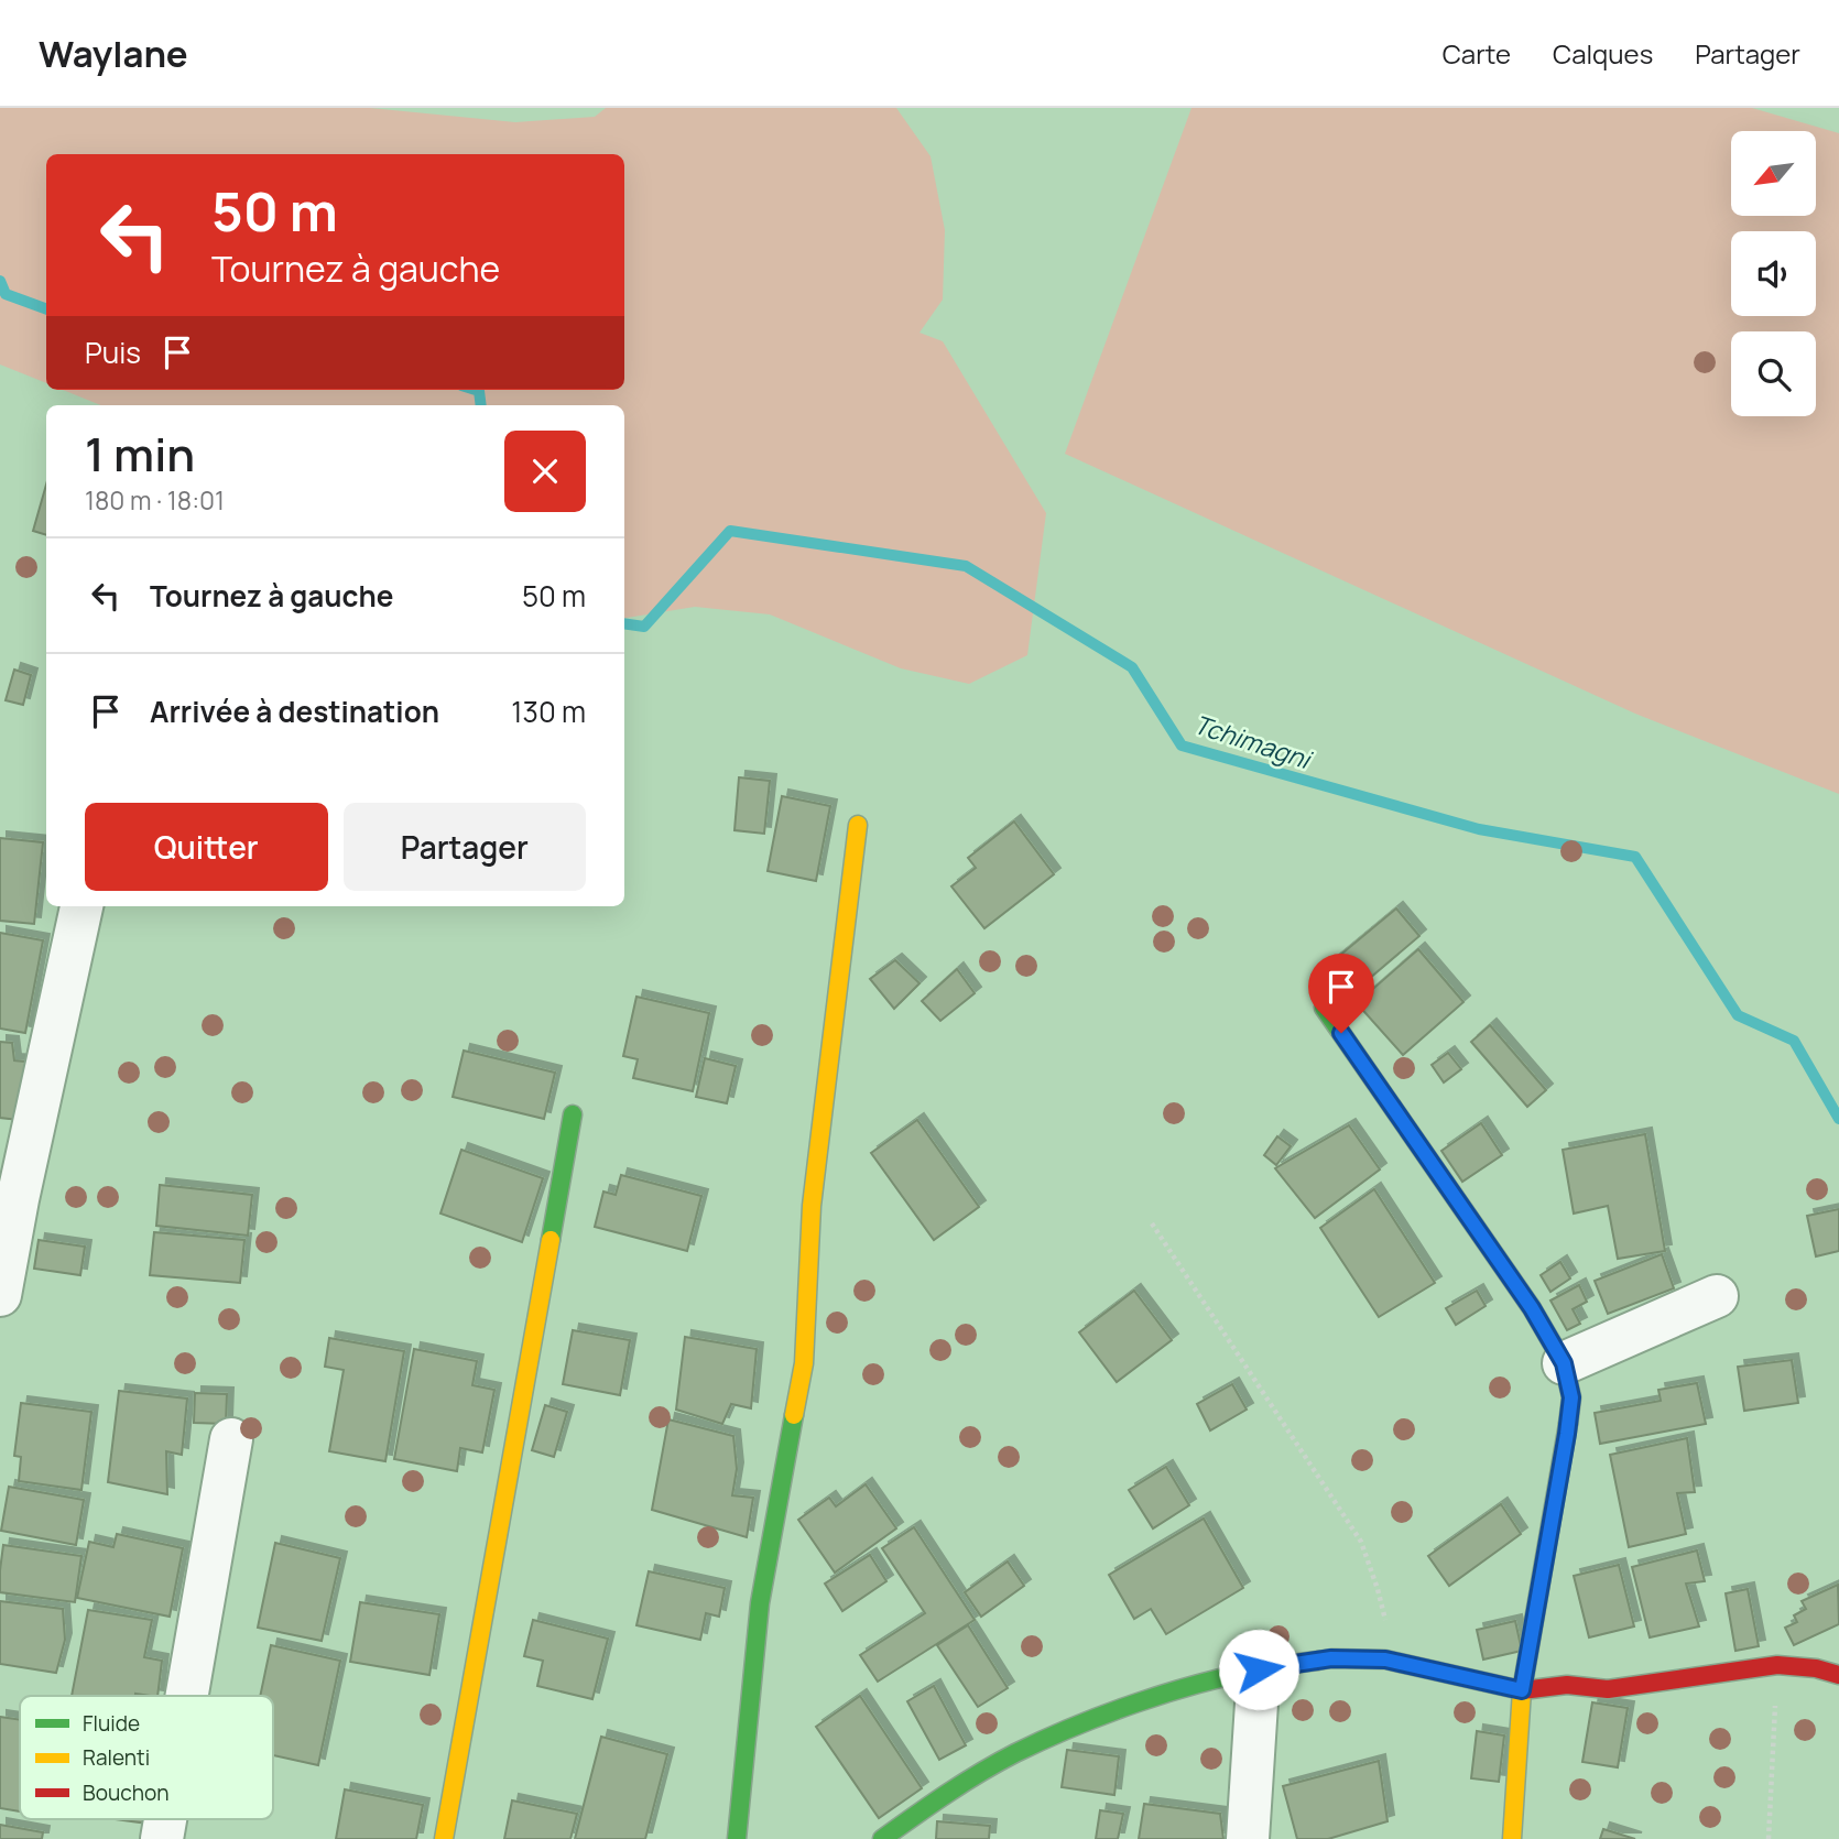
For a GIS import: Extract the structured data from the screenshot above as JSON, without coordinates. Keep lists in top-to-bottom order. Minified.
{"water":["Tchimagni"],"legend":["Fluide","Ralenti","Bouchon"],"north":"bottom left","page":{"header":"Waylane","nav":["Carte","Calques","Partager"],"turn":["50 m","Tournez à gauche"],"then":"Puis","heading":["1 min","180 m · 18:01"],"list":[{"name":"Tournez à gauche","value":"50 m"},{"name":"Arrivée à destination","value":"130 m"}],"buttons":["Quitter","Partager"]}}
